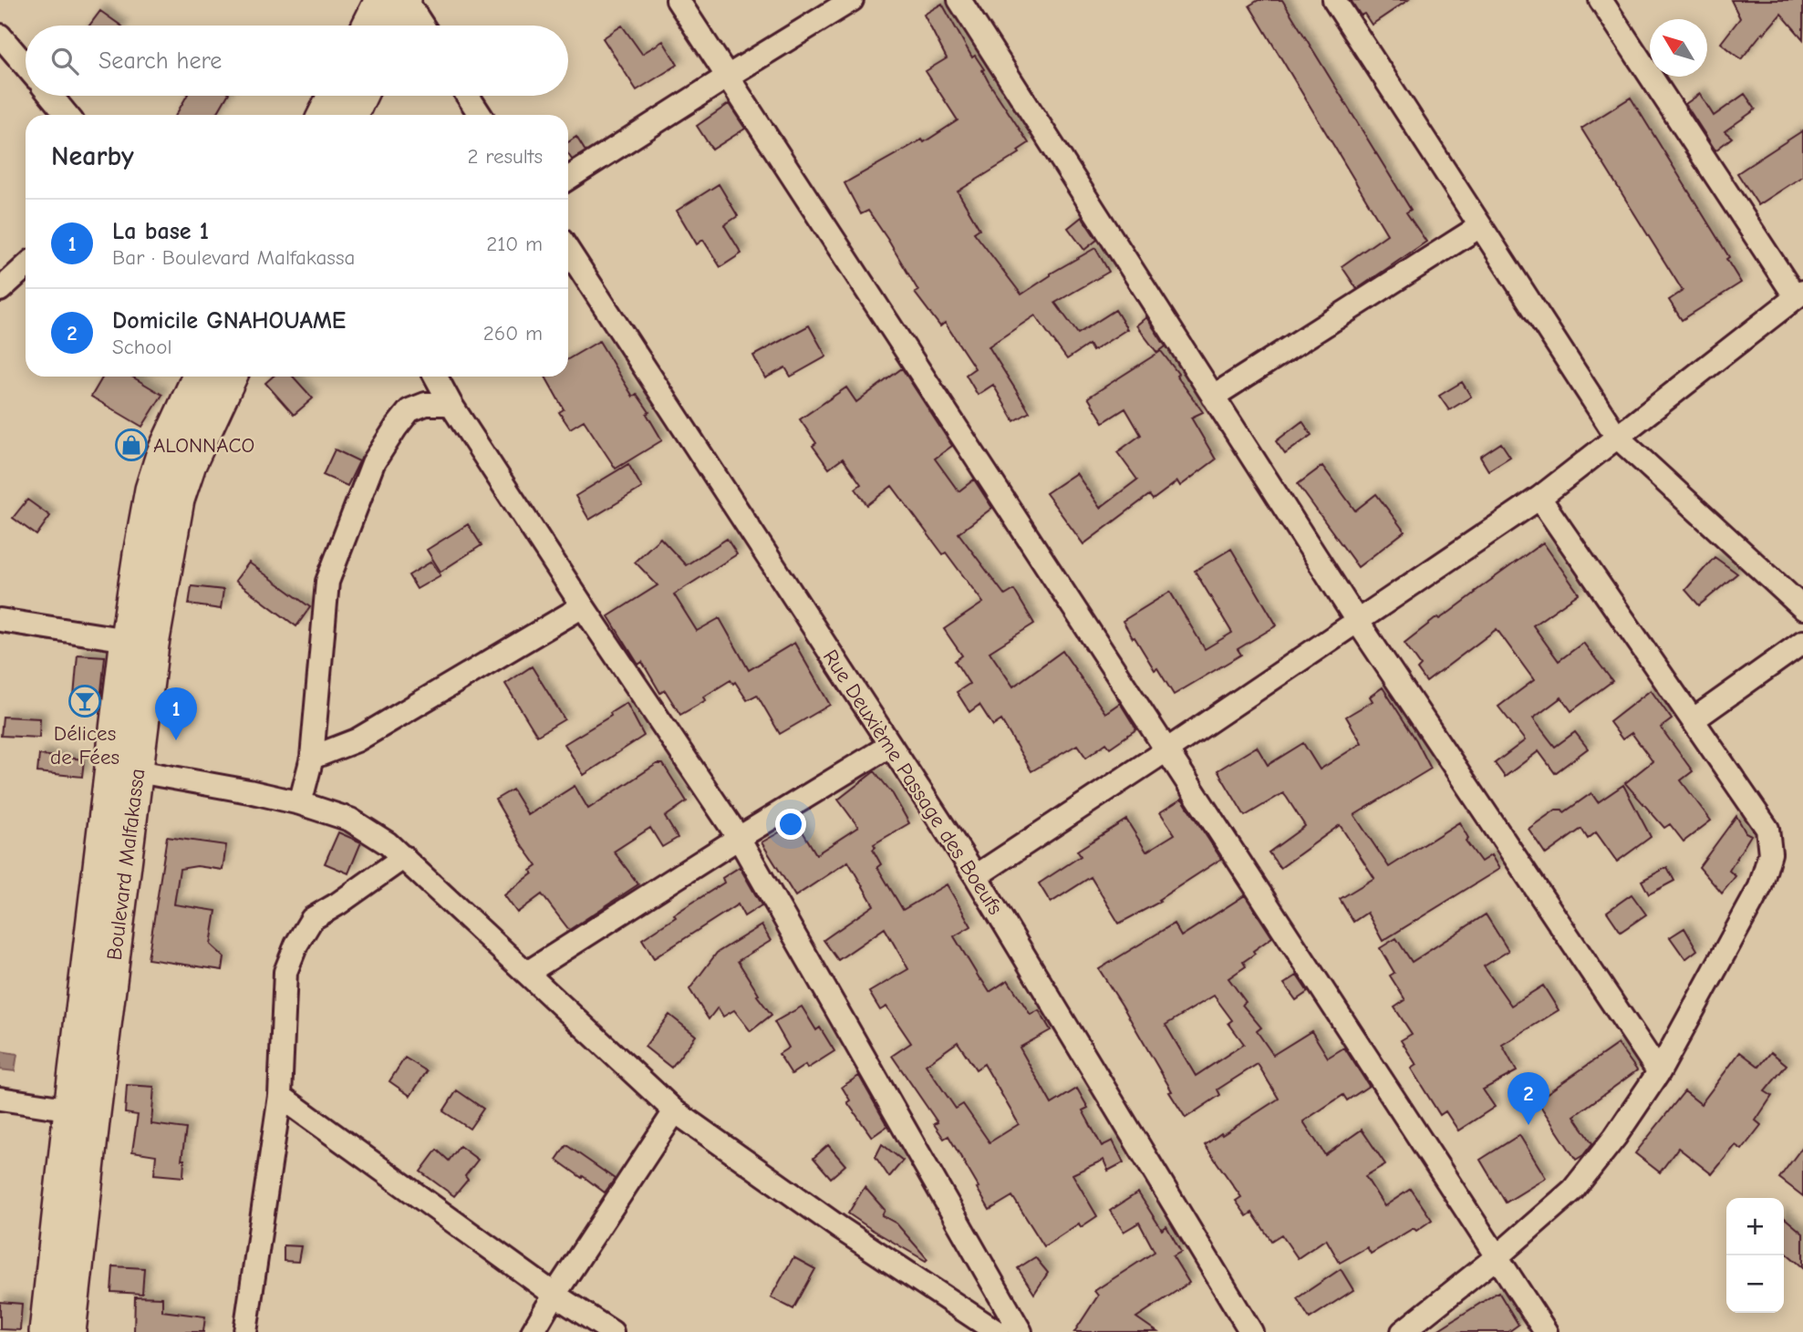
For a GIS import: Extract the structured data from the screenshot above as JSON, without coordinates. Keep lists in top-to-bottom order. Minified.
{"streets":{"main road":["Boulevard Malfakassa"],"street":["Rue Deuxième Passage des Boeufs"]},"places":{"shop":["ALONNACO"],"bar":["Délices de Fées"]},"north":"top left","page":{"search":"Search here","heading":["Nearby","2 results"],"list":[{"mark":"1","name":"La base 1","note":"Bar · Boulevard Malfakassa","value":"210 m"},{"mark":"2","name":"Domicile GNAHOUAME","note":"School","value":"260 m"}],"pins":["1","2"],"map_buttons":["+","−"]}}
